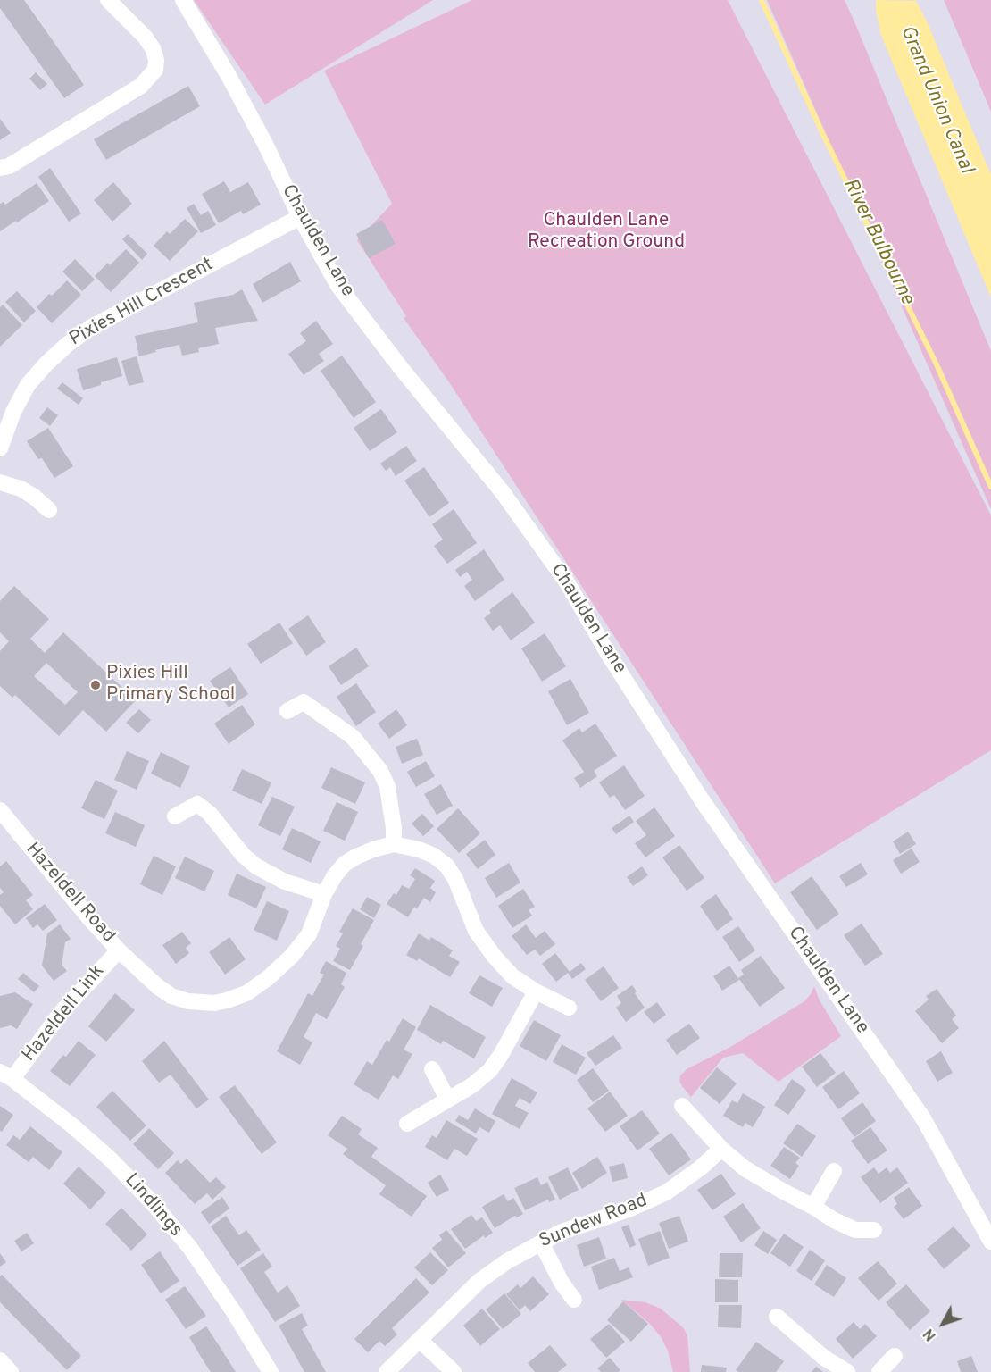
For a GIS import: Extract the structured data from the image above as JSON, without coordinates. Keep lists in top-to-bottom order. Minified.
{"streets":{"street":["Chaulden Lane","Pixies Hill Crescent","Hazeldell Road","Hazeldell Link","Lindlings","Sundew Road"]},"crossings":[["Chaulden Lane","Pixies Hill Crescent"],["Hazeldell Road","Hazeldell Link"],["Hazeldell Link","Lindlings"]],"water":["Grand Union Canal","River Bulbourne"],"parks":["Chaulden Lane Recreation Ground"],"places":["Pixies Hill Primary School"],"north":"bottom left"}
